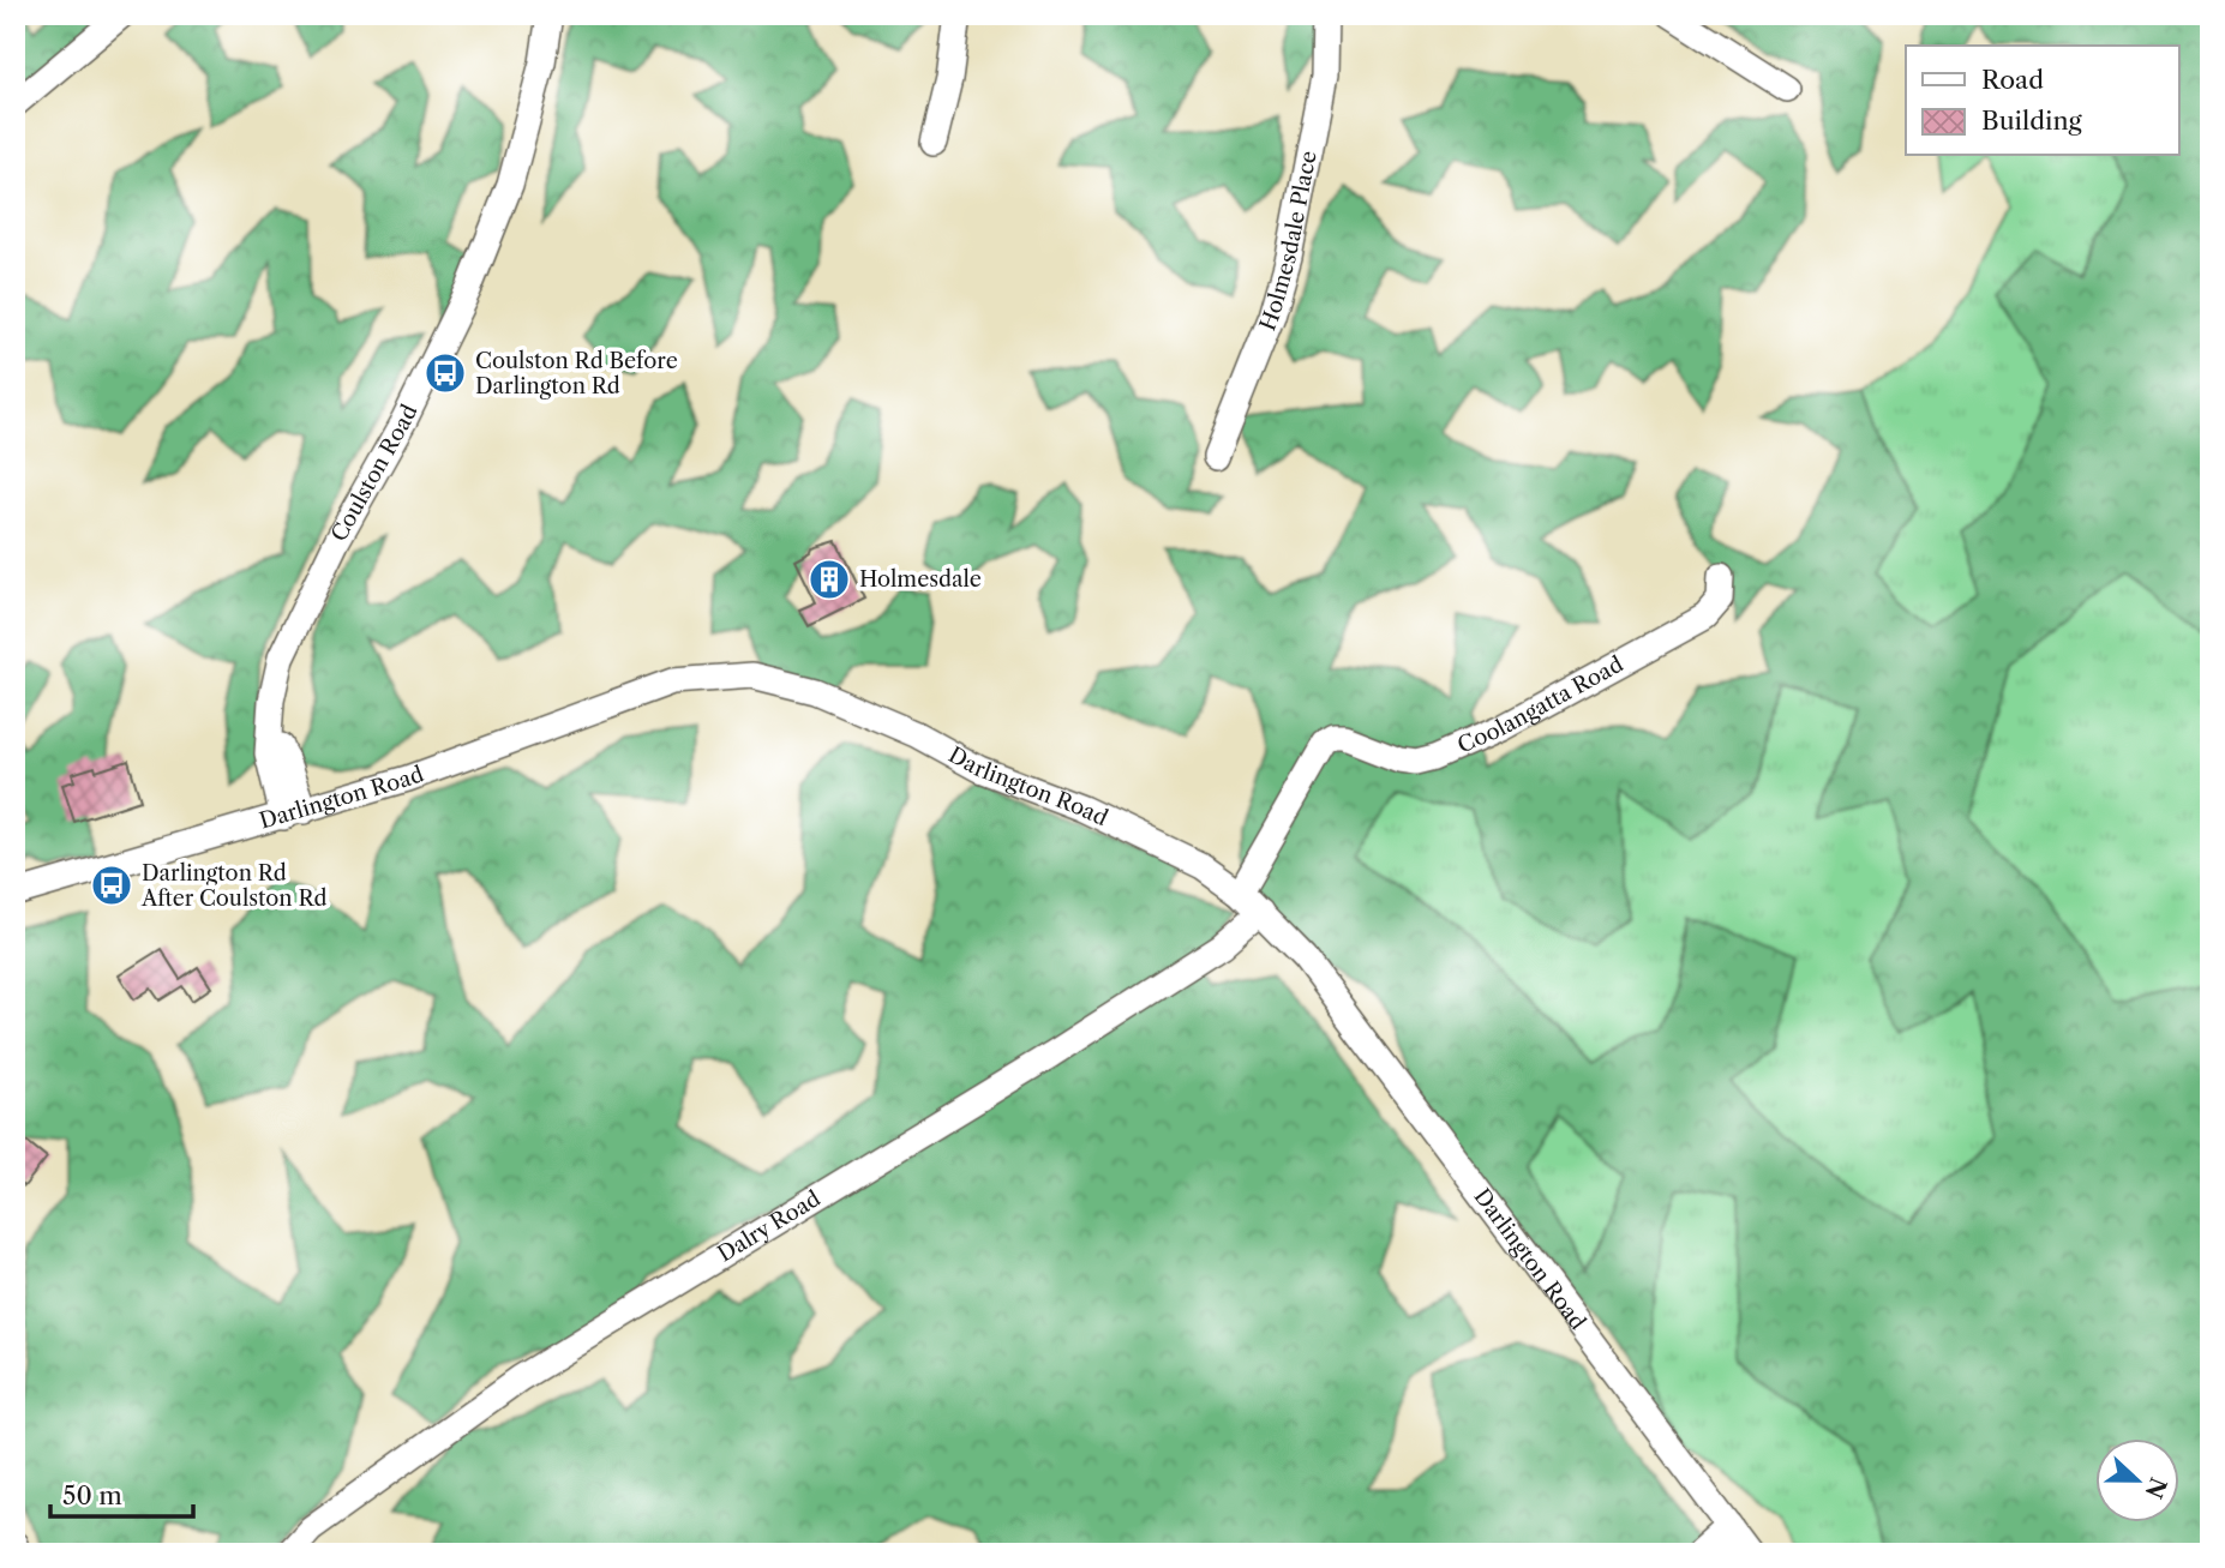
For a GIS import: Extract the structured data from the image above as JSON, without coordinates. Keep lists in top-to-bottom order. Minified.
{"streets":{"street":["Holmesdale Place","Coulston Road","Coolangatta Road","Darlington Road","Dalry Road"]},"crossings":[["Coulston Road","Darlington Road"],["Coolangatta Road","Darlington Road"],["Darlington Road","Dalry Road"]],"places":{"bus stop":["Coulston Rd Before Darlington Rd","Darlington Rd After Coulston Rd"],"building":["Holmesdale"]},"legend":["Road","Building"],"scale_bar":"50 m","north":"right"}
